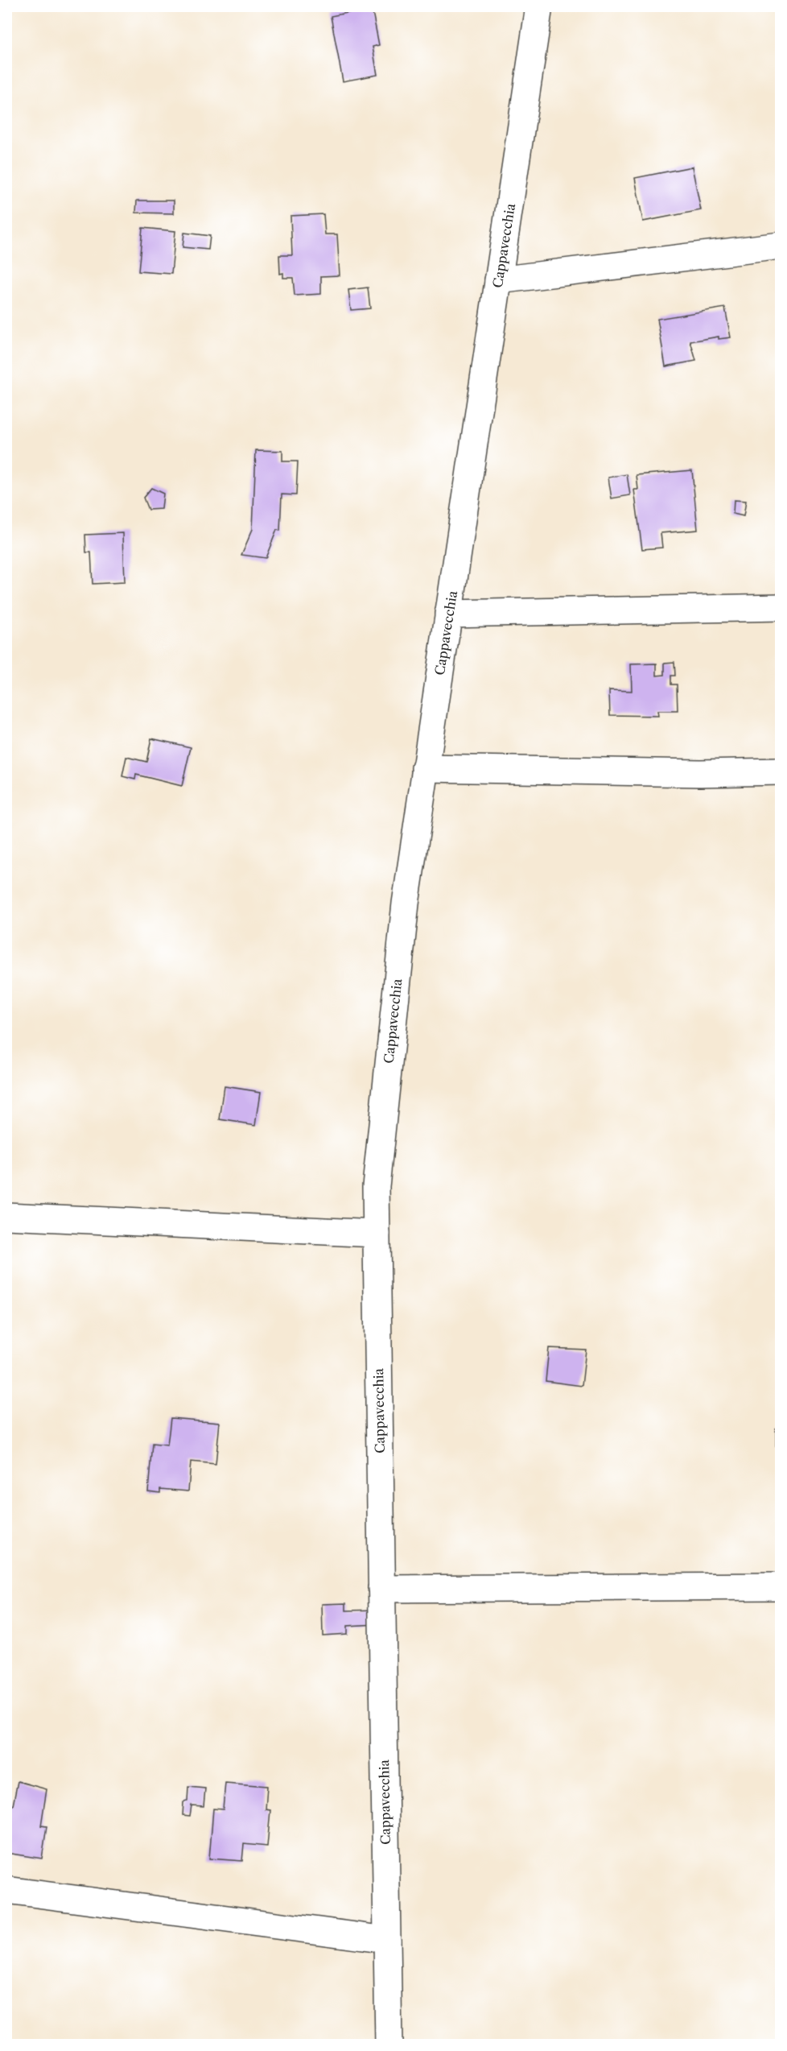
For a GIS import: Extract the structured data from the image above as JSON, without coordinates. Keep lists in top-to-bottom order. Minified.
{"streets":{"street":["Cappavecchia"]}}
